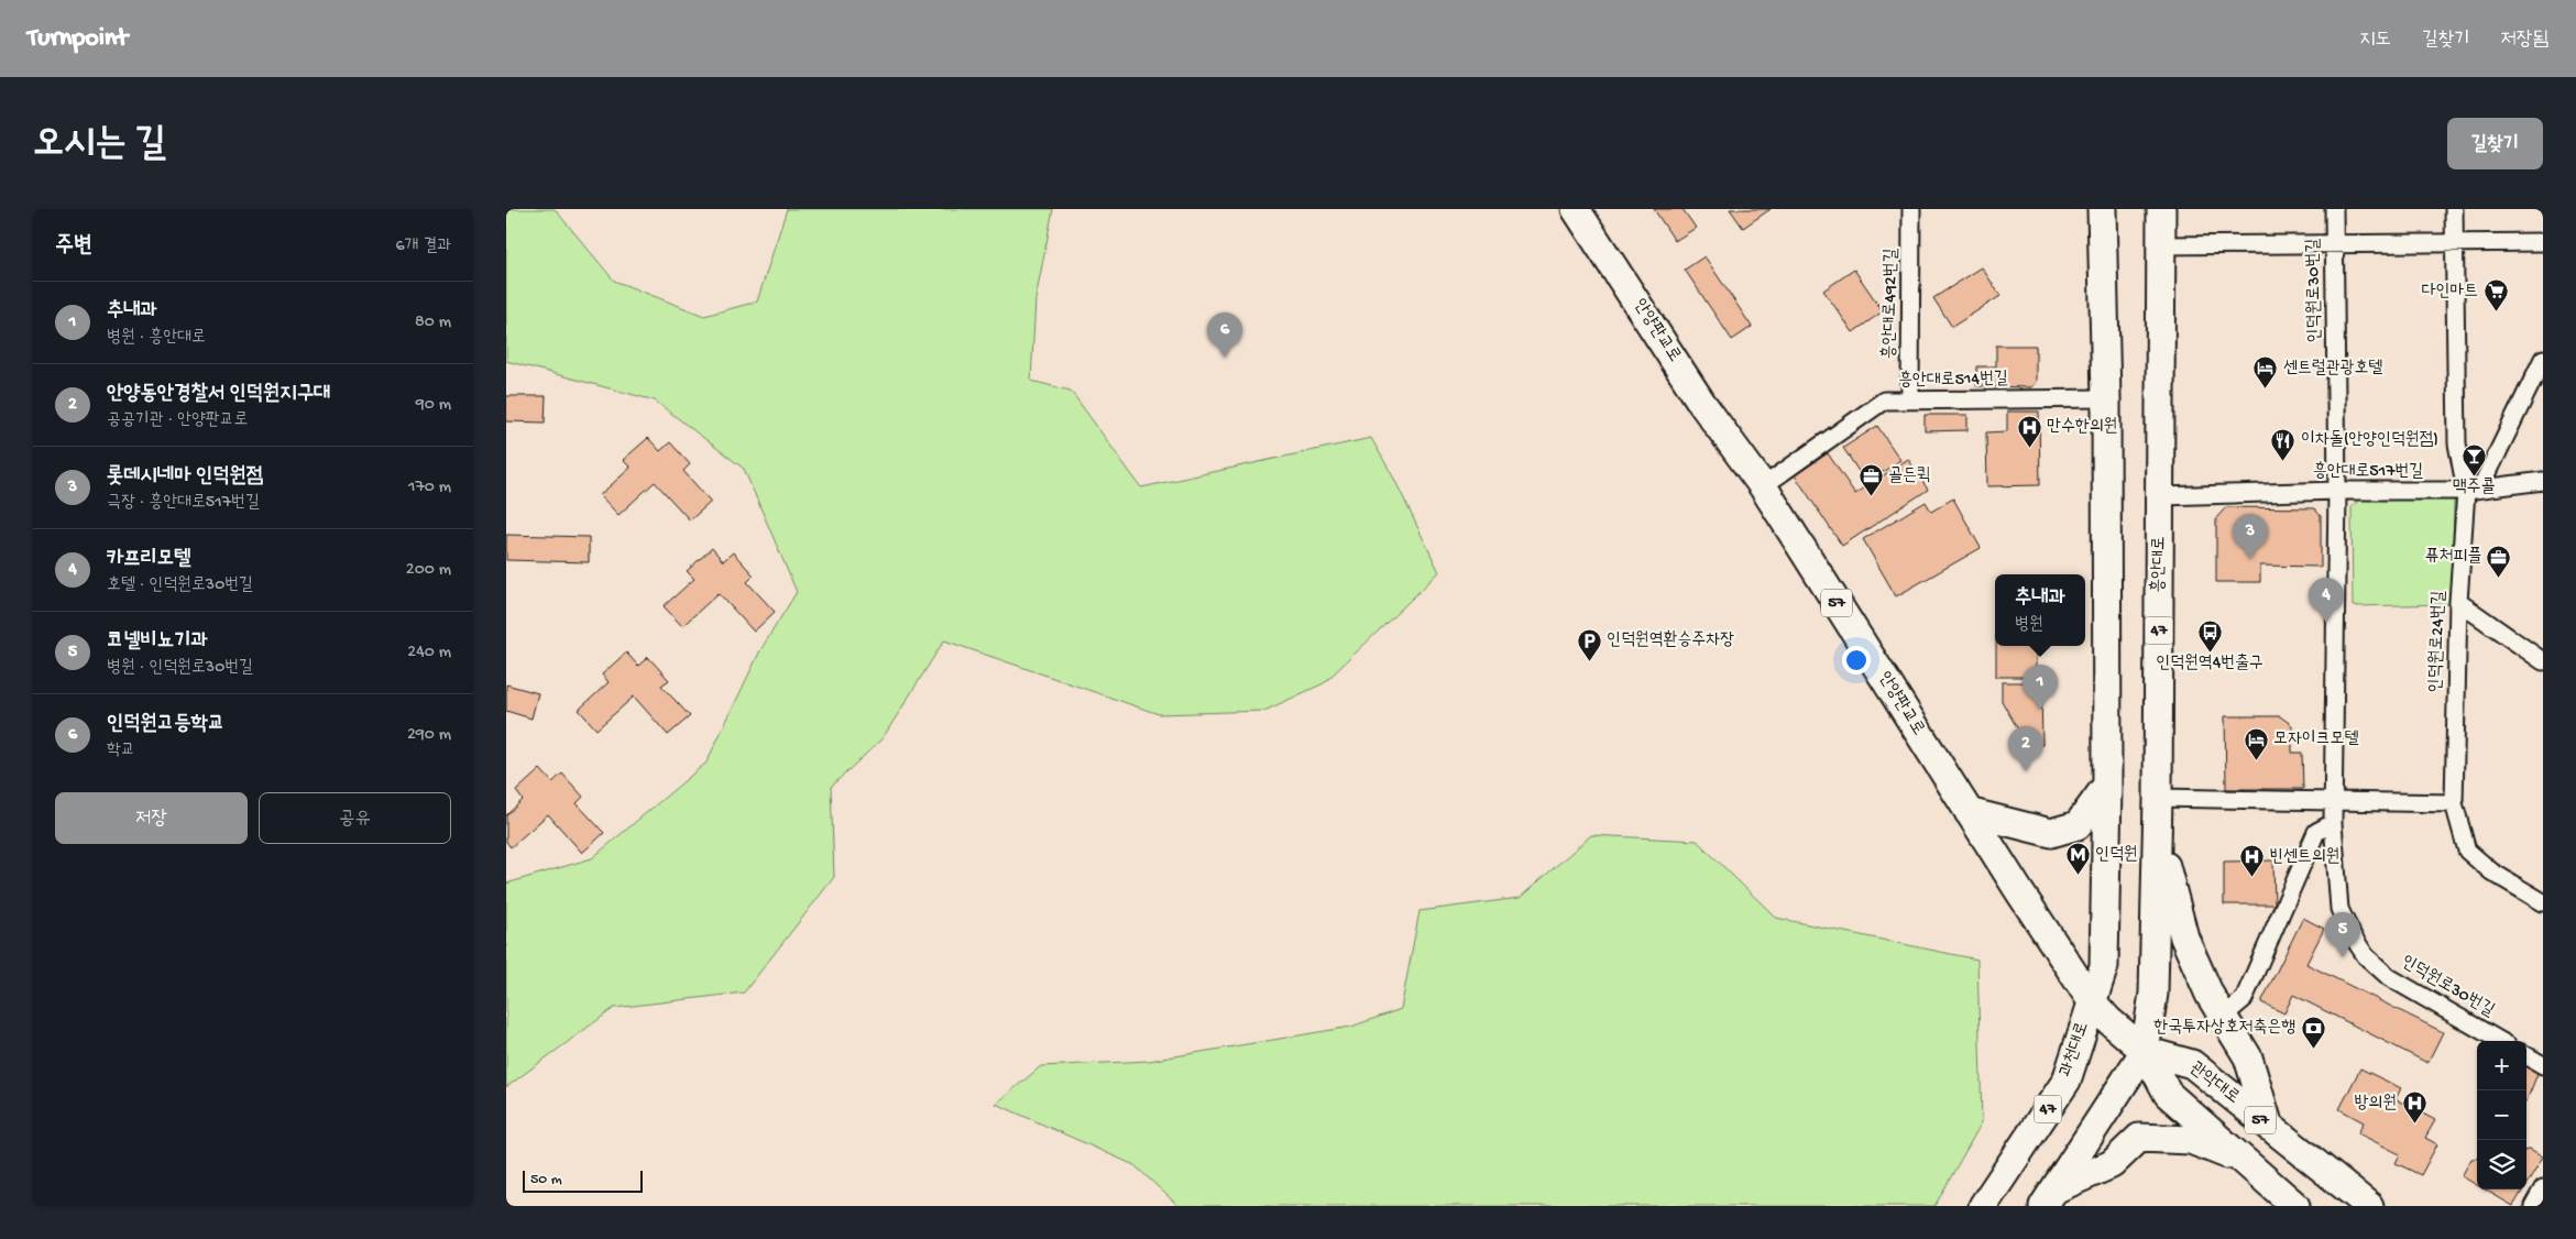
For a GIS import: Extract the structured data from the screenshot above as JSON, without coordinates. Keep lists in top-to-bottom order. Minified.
{"streets":{"main road":["안양판교로","흥안대로","57","47","과천대로","관악대로"],"street":["인덕원로30번길","흥안대로492번길","흥안대로514번길","흥안대로517번길","인덕원로24번길"]},"crossings":[["인덕원로30번길","흥안대로517번길"],["흥안대로492번길","흥안대로514번길"],["안양판교로","흥안대로514번길"],["안양판교로","흥안대로"],["안양판교로","47"],["안양판교로","과천대로"],["안양판교로","관악대로"],["흥안대로514번길","47"],["흥안대로517번길","흥안대로"],["흥안대로517번길","인덕원로24번길"],["흥안대로","47"],["흥안대로","관악대로"],["47","과천대로"],["47","관악대로"]],"places":{"supermarket":["다인마트"],"hotel":["센트럴관광호텔","모자이크모텔"],"hospital":["만수한의원","빈센트의원","방의원"],"restaurant":["이차돌(안양인덕원점)"],"bar":["맥주콜"],"office":["골든퀵","퓨처피플"],"bus stop":["인덕원역4번출구"],"parking":["인덕원역환승주차장"],"metro station":["인덕원"],"bank":["한국투자상호저축은행"]},"scale_bar":"50 m","page":{"header":"Turnpoint","nav":["지도","길찾기","저장됨"],"title":"오시는 길","buttons":["길찾기",["저장","공유"]],"heading":["주변","6개 결과"],"list":[{"mark":"1","name":"추내과","note":"병원 · 흥안대로","value":"80 m"},{"mark":"2","name":"안양동안경찰서 인덕원지구대","note":"공공기관 · 안양판교로","value":"90 m"},{"mark":"3","name":"롯데시네마 인덕원점","note":"극장 · 흥안대로517번길","value":"170 m"},{"mark":"4","name":"카프리모텔","note":"호텔 · 인덕원로30번길","value":"200 m"},{"mark":"5","name":"코넬비뇨기과","note":"병원 · 인덕원로30번길","value":"240 m"},{"mark":"6","name":"인덕원고등학교","note":"학교","value":"290 m"}],"pins":["6","3","4","1","2","5"],"popup":["추내과","병원"],"map_buttons":["+","−"],"scale":"50 m"}}
